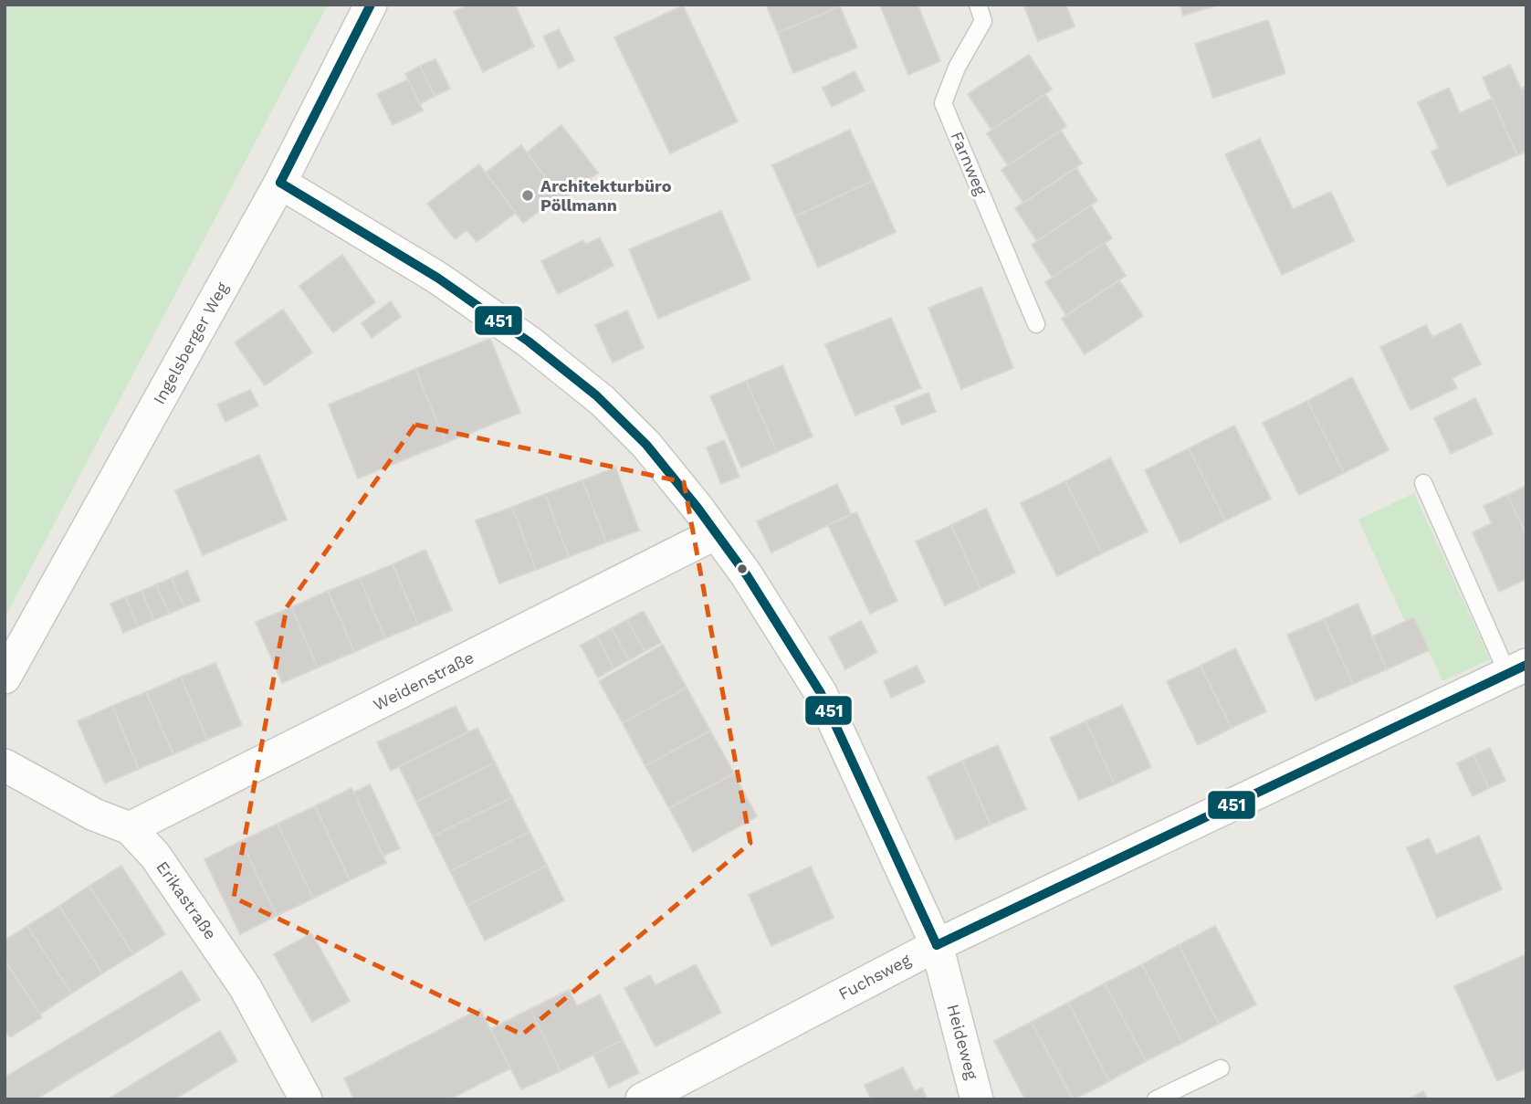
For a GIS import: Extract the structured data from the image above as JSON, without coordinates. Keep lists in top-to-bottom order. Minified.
{"streets":{"street":["Ingelsberger Weg","Weidenstraße","Erikastraße","Fuchsweg","Heideweg"],"lane":["Farnweg"]},"crossings":[["Ingelsberger Weg","Heideweg"],["Weidenstraße","Erikastraße"],["Weidenstraße","Heideweg"],["Fuchsweg","Heideweg"]],"places":["Architekturbüro Pöllmann"],"lines":["transit line 451"]}
